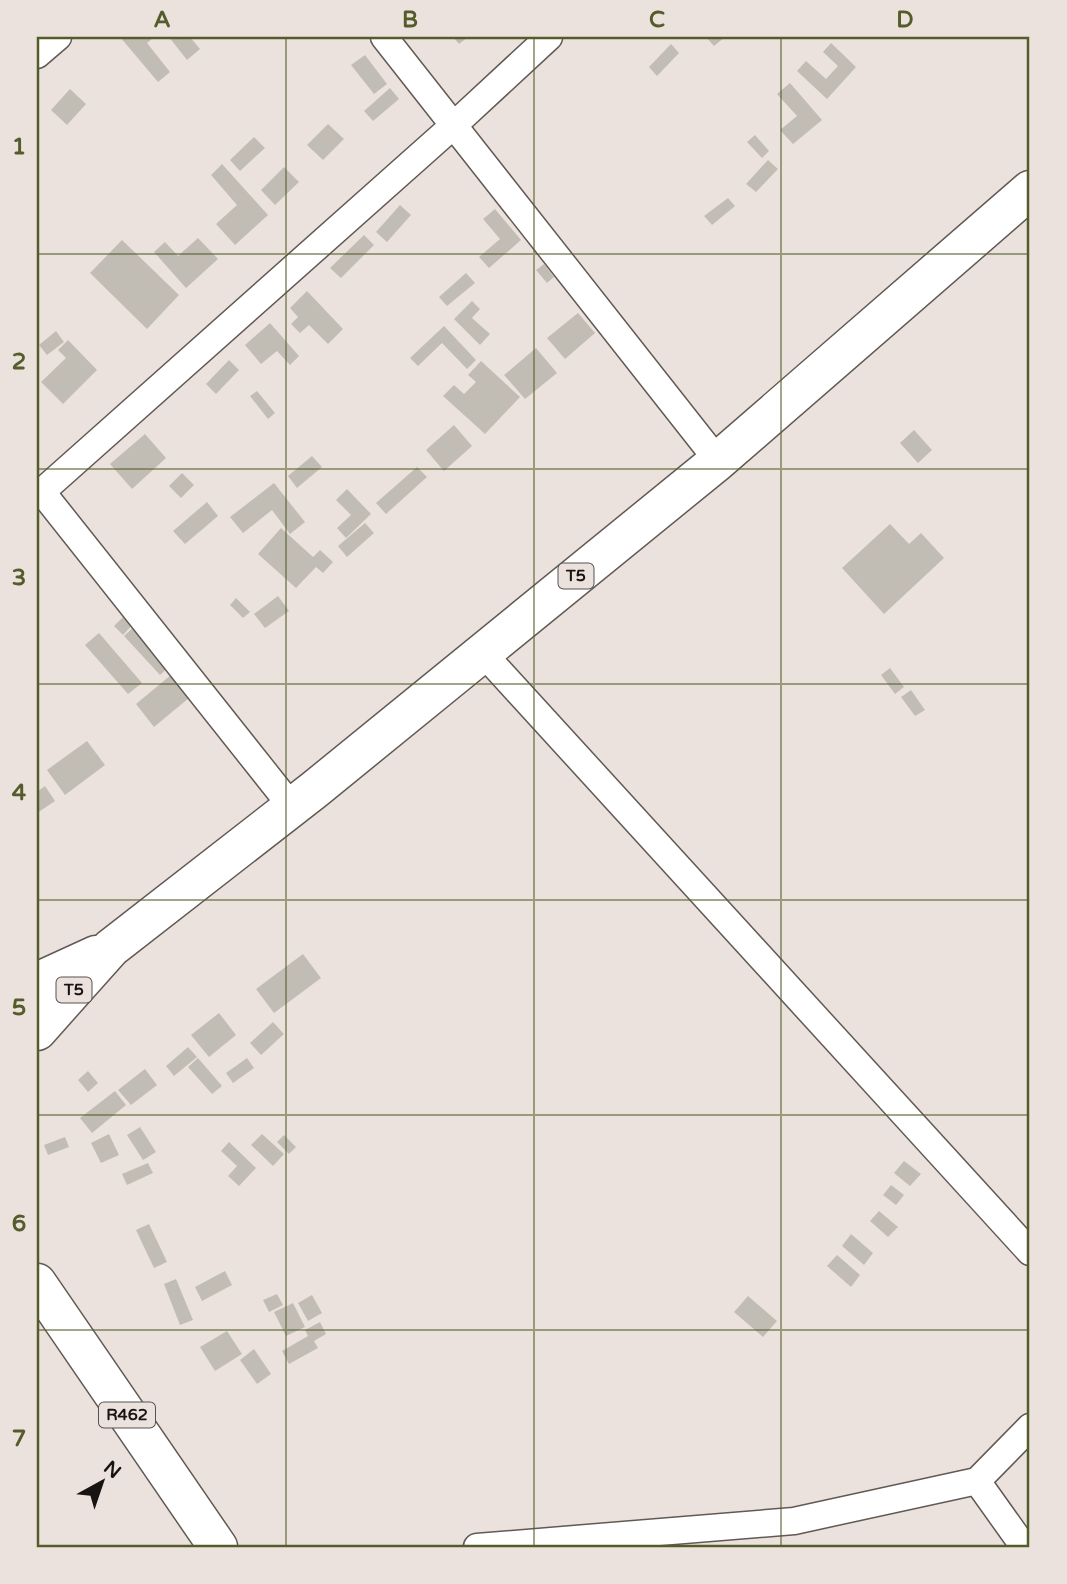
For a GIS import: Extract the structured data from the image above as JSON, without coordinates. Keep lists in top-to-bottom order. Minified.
{"streets":{"main road":["T5","R462"]},"north":"top right","grid":{"columns":["A","B","C","D"],"rows":["1","2","3","4","5","6","7"]}}
